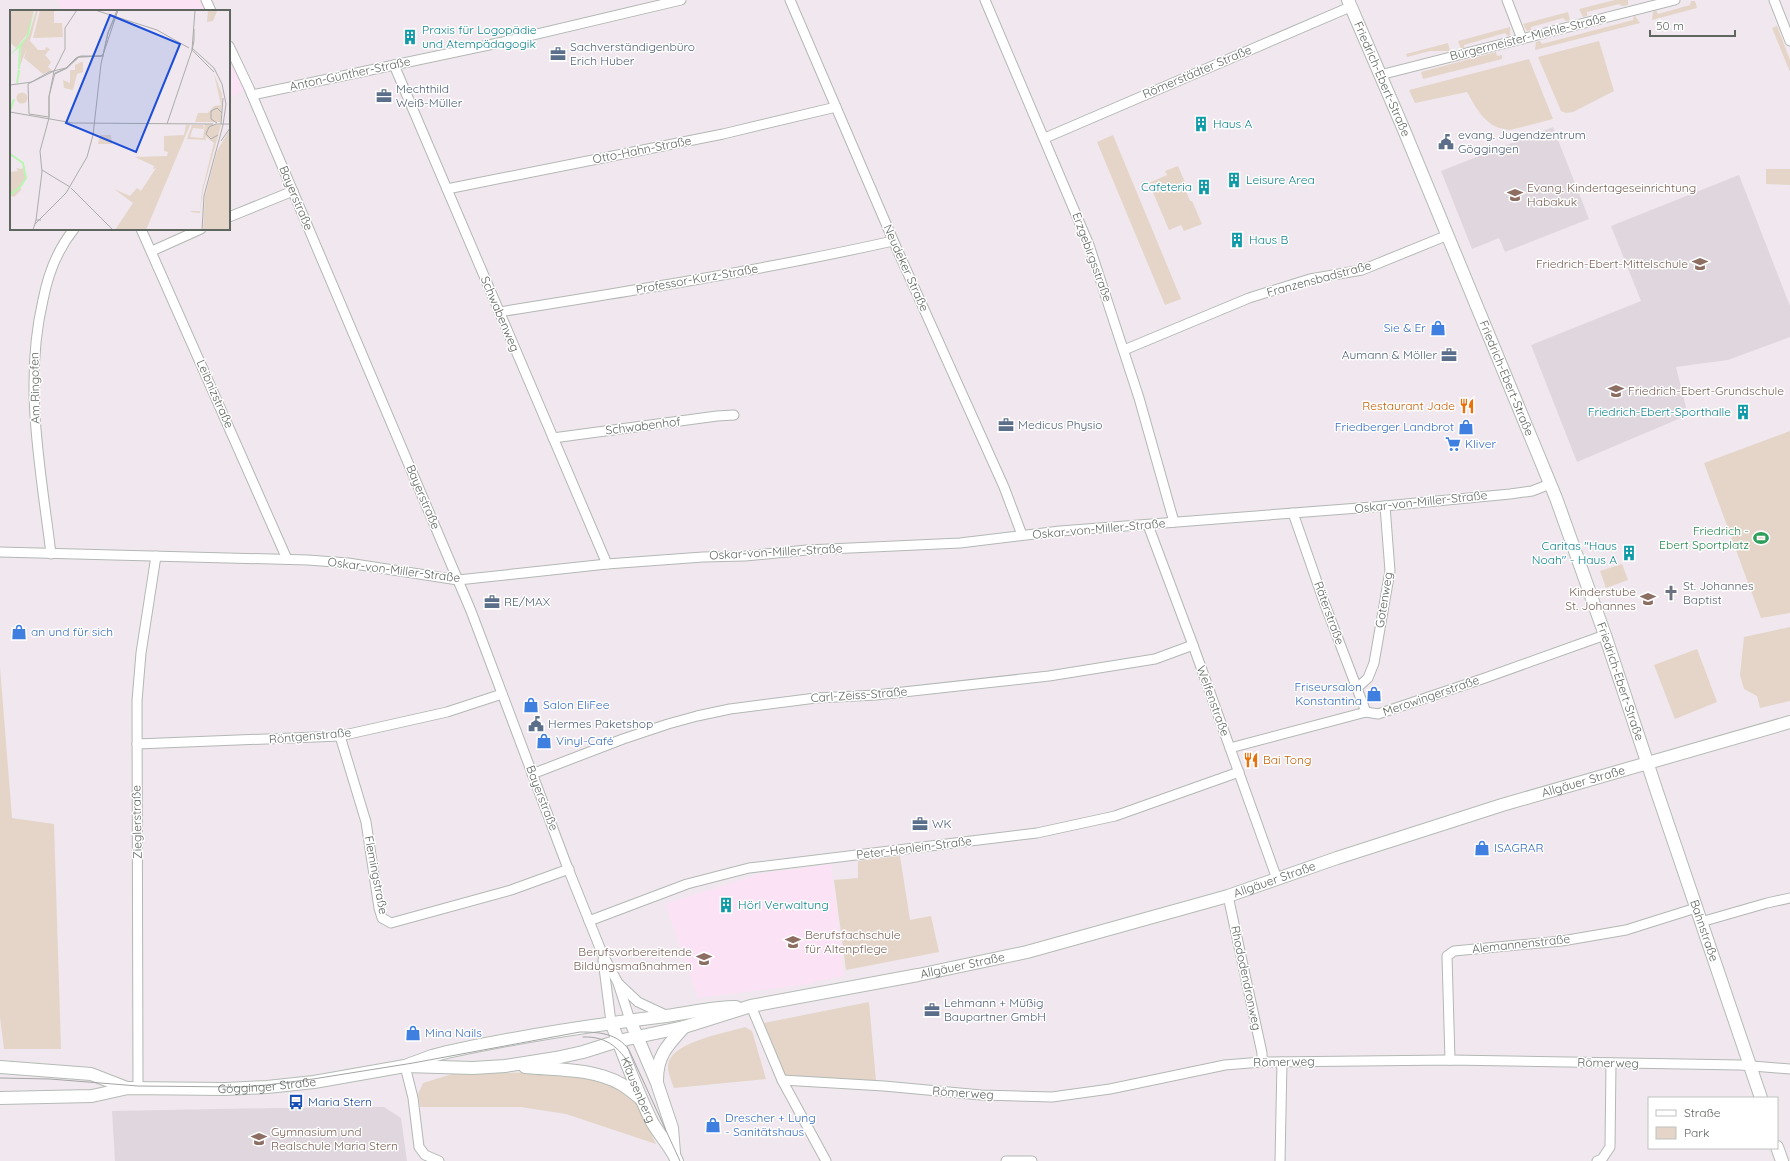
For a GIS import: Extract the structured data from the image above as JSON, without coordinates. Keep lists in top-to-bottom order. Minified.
{"streets":{"main road":["Friedrich-Ebert-Straße","Allgäuer Straße","Bahnstraße","Gögginger Straße","Klausenberg"],"street":["Bürgermeister-Miehle-Straße","Römerstädter Straße","Anton-Günther-Straße","Otto-Hahn-Straße","Bayerstraße","Erzgebirgsstraße","Neudeker Straße","Professor-Kurz-Straße","Franzensbadstraße","Schwabenweg","Am Ringofen","Leibnizstraße","Schwabenhof","Oskar-von-Miller-Straße","Gotenweg","Räterstraße","Carl-Zeiss-Straße","Merowingerstraße","Welfenstraße","Röntgenstraße","Zieglerstraße","Peter-Henlein-Straße","Flemingstraße","Alemannenstraße","Rhododendronweg","Römerweg"]},"crossings":[["Bürgermeister-Miehle-Straße","Friedrich-Ebert-Straße"],["Römerstädter Straße","Friedrich-Ebert-Straße"],["Römerstädter Straße","Erzgebirgsstraße"],["Anton-Günther-Straße","Bayerstraße"],["Anton-Günther-Straße","Schwabenweg"],["Friedrich-Ebert-Straße","Franzensbadstraße"],["Friedrich-Ebert-Straße","Oskar-von-Miller-Straße"],["Friedrich-Ebert-Straße","Merowingerstraße"],["Friedrich-Ebert-Straße","Allgäuer Straße"],["Friedrich-Ebert-Straße","Bahnstraße"],["Otto-Hahn-Straße","Neudeker Straße"],["Otto-Hahn-Straße","Schwabenweg"],["Bayerstraße","Oskar-von-Miller-Straße"],["Bayerstraße","Carl-Zeiss-Straße"],["Bayerstraße","Röntgenstraße"],["Bayerstraße","Allgäuer Straße"],["Bayerstraße","Peter-Henlein-Straße"],["Bayerstraße","Flemingstraße"],["Bayerstraße","Gögginger Straße"],["Bayerstraße","Klausenberg"],["Erzgebirgsstraße","Franzensbadstraße"],["Erzgebirgsstraße","Oskar-von-Miller-Straße"],["Neudeker Straße","Professor-Kurz-Straße"],["Neudeker Straße","Oskar-von-Miller-Straße"],["Professor-Kurz-Straße","Schwabenweg"],["Schwabenweg","Schwabenhof"],["Schwabenweg","Oskar-von-Miller-Straße"],["Am Ringofen","Oskar-von-Miller-Straße"],["Leibnizstraße","Oskar-von-Miller-Straße"],["Oskar-von-Miller-Straße","Gotenweg"],["Oskar-von-Miller-Straße","Räterstraße"],["Oskar-von-Miller-Straße","Welfenstraße"],["Oskar-von-Miller-Straße","Zieglerstraße"],["Gotenweg","Räterstraße"],["Räterstraße","Merowingerstraße"],["Carl-Zeiss-Straße","Welfenstraße"],["Merowingerstraße","Welfenstraße"],["Welfenstraße","Allgäuer Straße"],["Welfenstraße","Peter-Henlein-Straße"],["Röntgenstraße","Zieglerstraße"],["Röntgenstraße","Flemingstraße"],["Allgäuer Straße","Bahnstraße"],["Allgäuer Straße","Rhododendronweg"],["Allgäuer Straße","Gögginger Straße"],["Allgäuer Straße","Klausenberg"],["Zieglerstraße","Gögginger Straße"],["Bahnstraße","Alemannenstraße"],["Bahnstraße","Römerweg"],["Alemannenstraße","Römerweg"],["Rhododendronweg","Römerweg"],["Gögginger Straße","Klausenberg"]],"places":{"building":["Praxis für Logopädie und Atempädagogik","Haus A","Leisure Area","Cafeteria","Haus B","Friedrich-Ebert-Sporthalle","Caritas \"Haus Noah\" - Haus A","Hörl Verwaltung"],"office":["Sachverständigenbüro Erich Huber","Mechthild Weiß-Müller","Aumann & Möller","Medicus Physio","RE/MAX","WK","Lehmann + Müßig Baupartner GmbH"],"public building":["evang. Jugendzentrum Göggingen","Hermes Paketshop"],"school or university":["Evang. Kindertageseinrichtung Habakuk","Friedrich-Ebert-Mittelschule","Friedrich-Ebert-Grundschule","Kinderstube St. Johannes","Berufsfachschule für Altenpflege","Berufsvorbereitende Bildungsmaßnahmen","Gymnasium und Realschule Maria Stern"],"shop":["Sie & Er","Friedberger Landbrot","an und für sich","Friseursalon Konstantina","Salon EliFee","Vinyl-Café","ISAGRAR","Mina Nails","Drescher + Lung - Sanitätshaus"],"restaurant":["Restaurant Jade","Bai Tong"],"supermarket":["Kliver"],"sports":["Friedrich - Ebert Sportplatz"],"church":["St. Johannes Baptist"],"bus stop":["Maria Stern"]},"legend":["Straße","Park"],"scale_bar":"50 m"}
